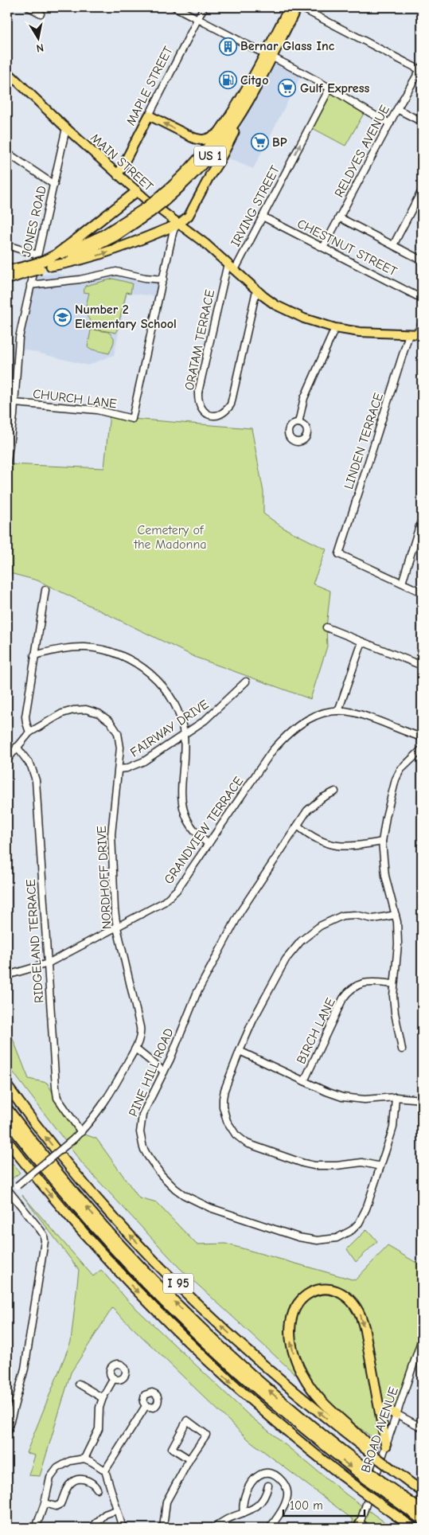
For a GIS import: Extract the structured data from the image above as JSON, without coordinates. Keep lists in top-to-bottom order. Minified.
{"streets":{"highway":["US 1","I 95"],"main road":["MAPLE STREET","MAIN STREET"],"street":["RELDYES AVENUE","IRVING STREET","JONES ROAD","CHESTNUT STREET","ORATAM TERRACE","CHURCH LANE","LINDEN TERRACE","FAIRWAY DRIVE","GRANDVIEW TERRACE","NORDHOFF DRIVE","RIDGELAND TERRACE","BIRCH LANE","PINE HILL ROAD","BROAD AVENUE"]},"crossings":[["MAPLE STREET","MAIN STREET"],["RELDYES AVENUE","CHESTNUT STREET"],["US 1","JONES ROAD"],["MAIN STREET","IRVING STREET"],["MAIN STREET","JONES ROAD"],["MAIN STREET","ORATAM TERRACE"],["MAIN STREET","LINDEN TERRACE"],["IRVING STREET","CHESTNUT STREET"],["JONES ROAD","CHURCH LANE"],["FAIRWAY DRIVE","NORDHOFF DRIVE"],["GRANDVIEW TERRACE","NORDHOFF DRIVE"],["GRANDVIEW TERRACE","RIDGELAND TERRACE"],["NORDHOFF DRIVE","RIDGELAND TERRACE"]],"one_way":["IRVING STREET"],"parks":["Cemetery of the Madonna"],"places":{"building":["Bernar Glass Inc"],"fuel station":["Citgo"],"supermarket":["Gulf Express","BP"],"school or university":["Number 2 Elementary School"]},"scale_bar":"100 m","north":"bottom"}
